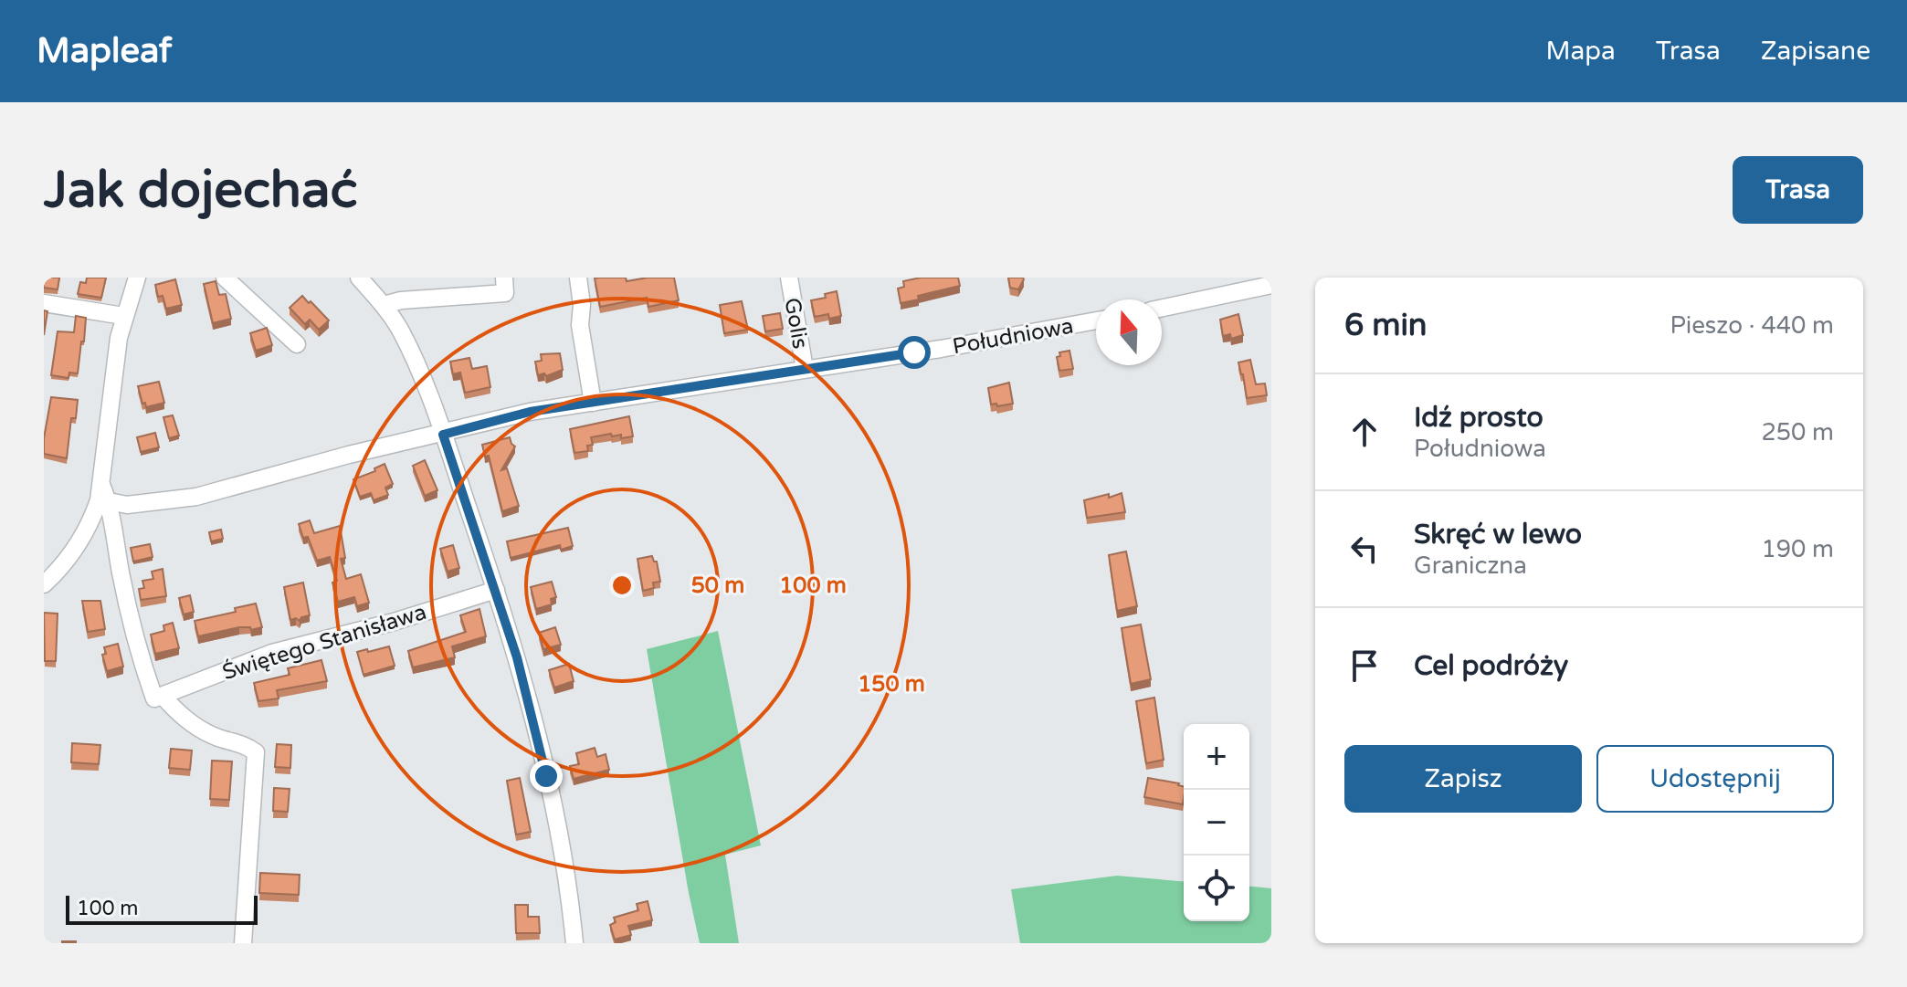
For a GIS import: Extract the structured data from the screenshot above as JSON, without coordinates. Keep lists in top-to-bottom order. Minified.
{"streets":{"street":["Golis","Południowa","Świętego Stanisława"]},"crossings":[["Golis","Południowa"]],"scale_bar":"100 m","north":"top","page":{"header":"Mapleaf","nav":["Mapa","Trasa","Zapisane"],"buttons":["Trasa",["Zapisz","Udostępnij"]],"title":"Jak dojechać","heading":["6 min","Pieszo · 440 m"],"list":[["Idź prosto","Południowa","250 m"],["Skręć w lewo","Graniczna","190 m"],"Cel podróży"],"map_buttons":["+","−"],"scale":"100 m"},"rings":["50 m","100 m","150 m"]}
